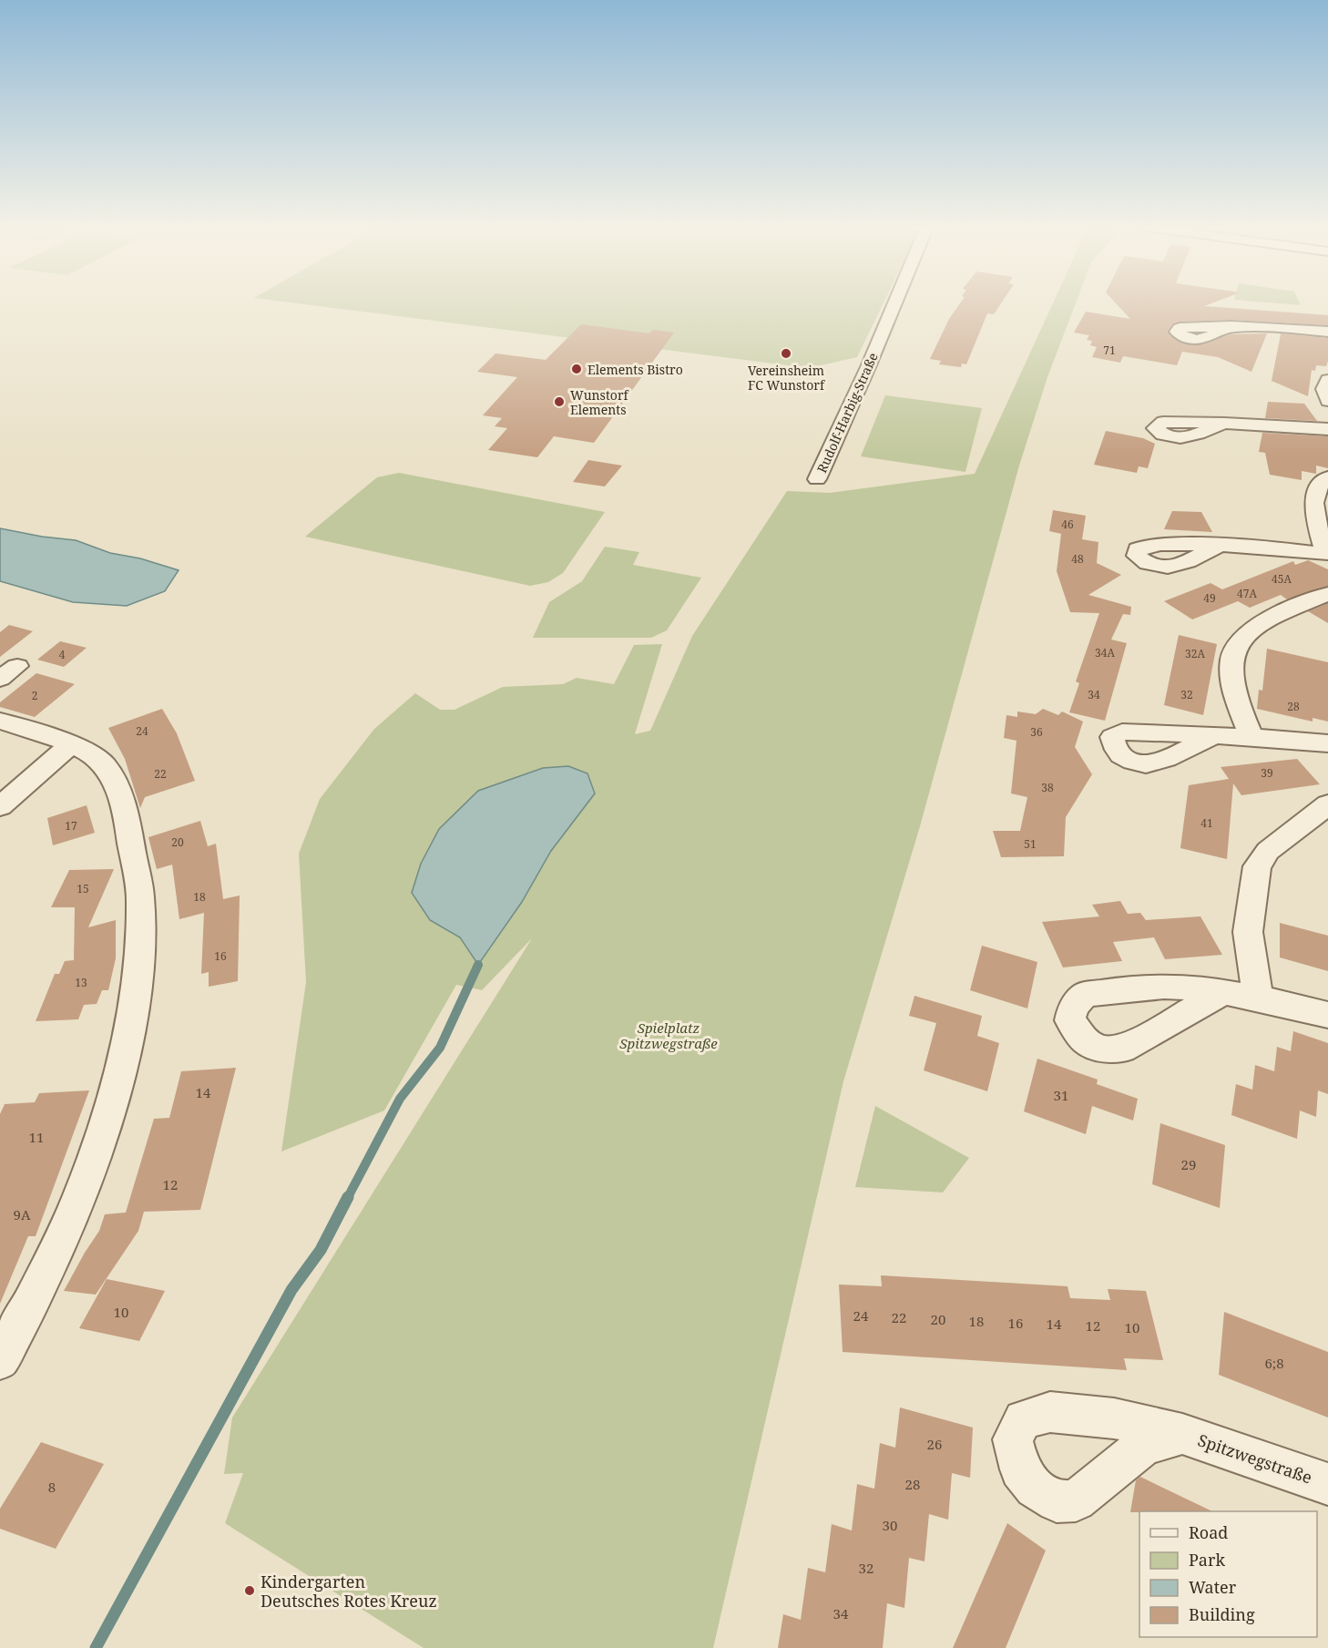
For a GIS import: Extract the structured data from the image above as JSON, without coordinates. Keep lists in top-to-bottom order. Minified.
{"streets":{"street":["Rudolf-Harbig-Straße","Spitzwegstraße"]},"parks":["Spielplatz Spitzwegstraße"],"places":["Vereinsheim FC Wunstorf","Elements Bistro","Wunstorf Elements","Kindergarten Deutsches Rotes Kreuz"],"house_numbers":["71","46","48","45A","47A","49","34A","32A","4","34","32","2","28","24","36","39","22","38","41","17","20","51","15","18","16","13","14","31","11","29","12","9A","10","24","22","20","18","16","14","12","10","6;8","26","28","8","30","32","34"],"legend":["Road","Park","Water","Building"]}
